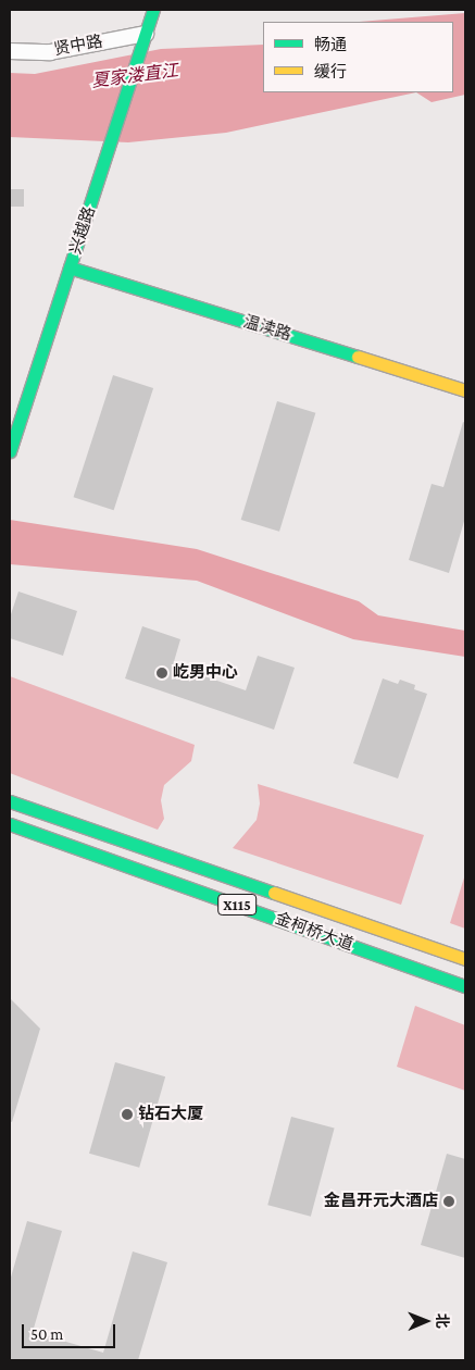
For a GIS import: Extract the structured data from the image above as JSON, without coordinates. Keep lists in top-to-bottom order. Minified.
{"streets":{"main road":["兴越路","温渎路","X115","金柯桥大道"],"street":["贤中路"]},"crossings":[["贤中路","兴越路"],["兴越路","温渎路"]],"water":["夏家溇直江"],"places":["屹男中心","钻石大厦","金昌开元大酒店"],"legend":["畅通","缓行"],"scale_bar":"50 m","north":"right"}
